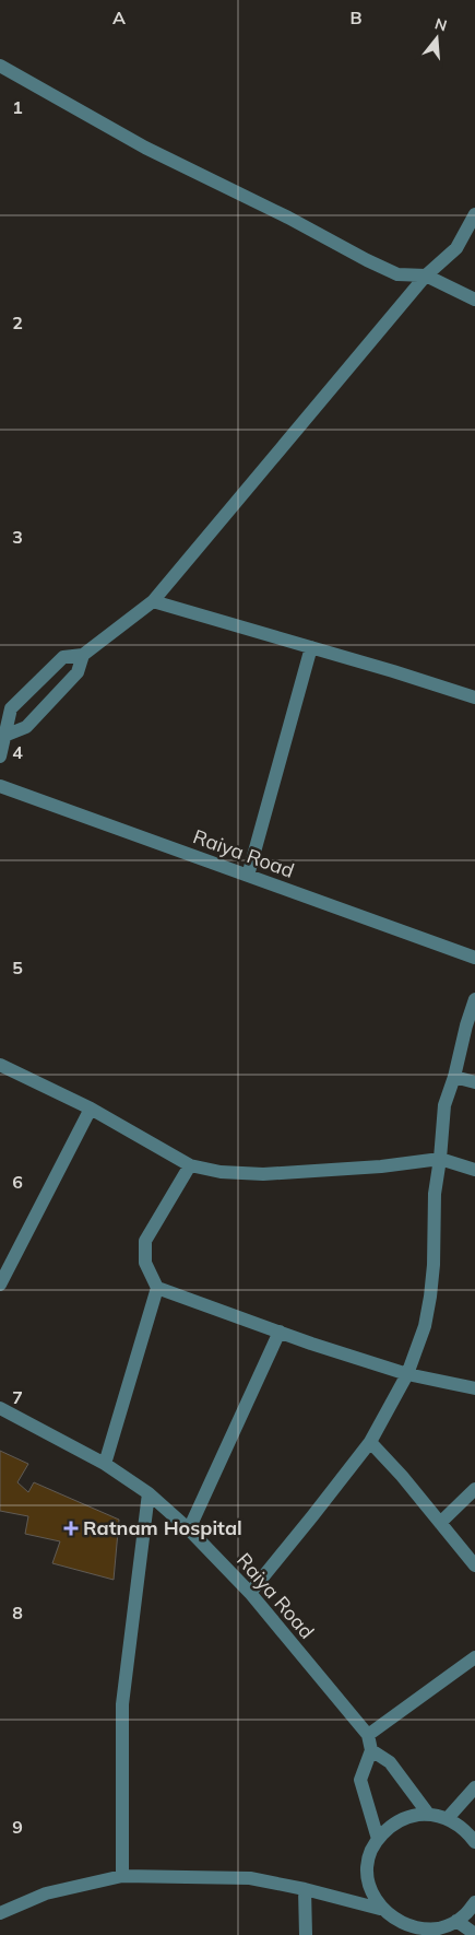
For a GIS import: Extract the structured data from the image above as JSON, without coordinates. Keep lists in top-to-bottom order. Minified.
{"streets":{"street":["Raiya Road"]},"places":{"health":["Ratnam Hospital"]},"north":"top","grid":{"columns":["A","B"],"rows":["1","2","3","4","5","6","7","8","9"]}}
